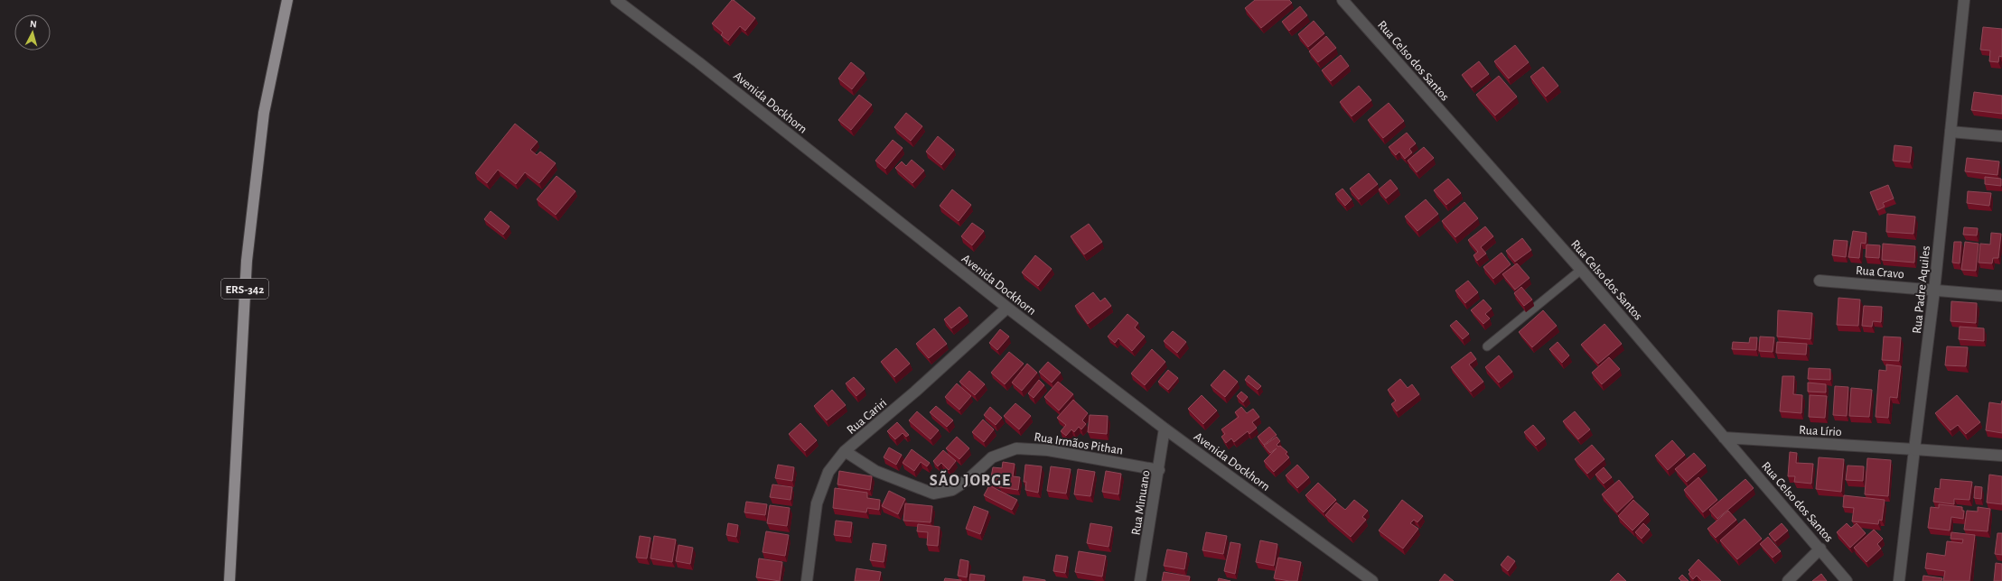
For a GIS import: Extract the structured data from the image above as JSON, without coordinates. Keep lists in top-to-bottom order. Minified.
{"streets":{"main road":["ERS-342"],"street":["Rua Celso dos Santos","Avenida Dockhorn","Rua Cravo","Rua Padre Aquiles","Rua Cariri","Rua Lírio","Rua Irmãos Pithan","Rua Minuano"]},"crossings":[["Rua Celso dos Santos","Rua Lírio"],["Avenida Dockhorn","Rua Cariri"],["Avenida Dockhorn","Rua Minuano"],["Rua Cravo","Rua Padre Aquiles"],["Rua Padre Aquiles","Rua Lírio"],["Rua Cariri","Rua Irmãos Pithan"],["Rua Irmãos Pithan","Rua Minuano"]],"districts":["SÃO JORGE"],"north":"top"}
